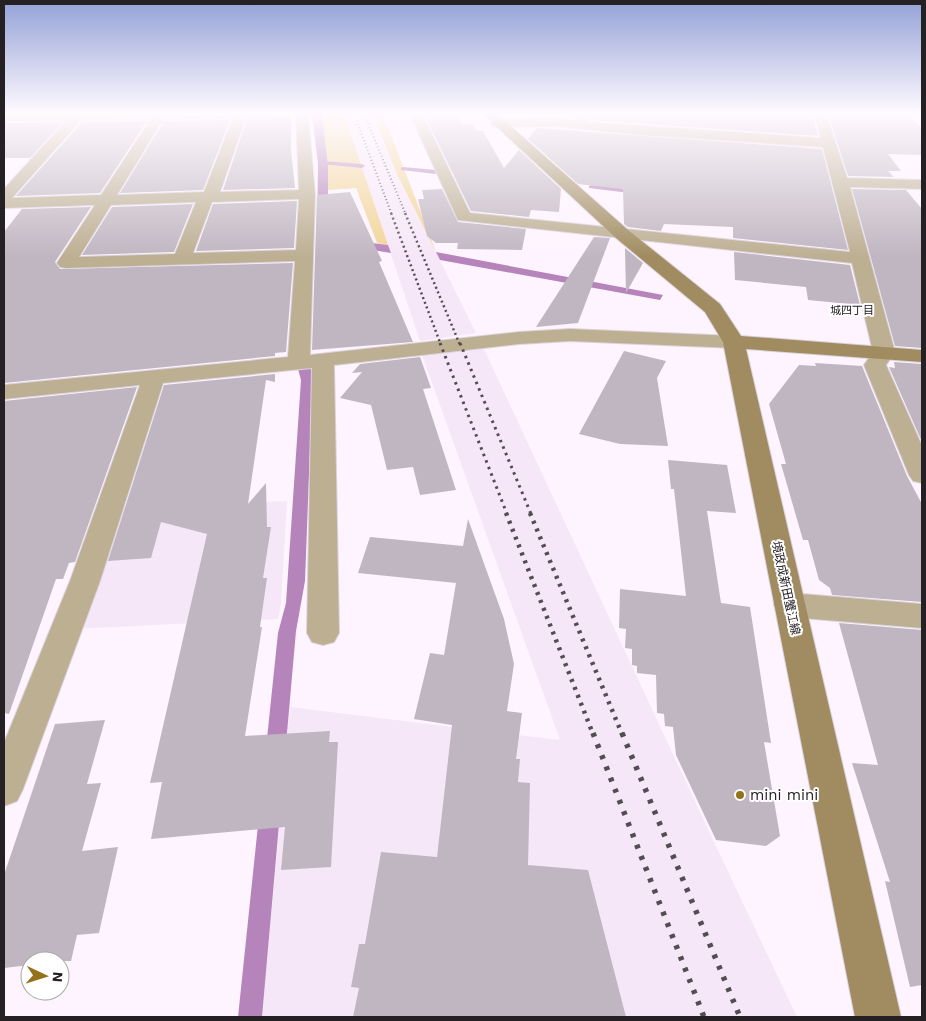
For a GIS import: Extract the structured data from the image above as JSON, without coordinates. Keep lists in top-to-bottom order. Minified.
{"streets":{"main road":["境政成新田蟹江線"]},"districts":["城四丁目"],"places":["mini mini"],"north":"right"}
